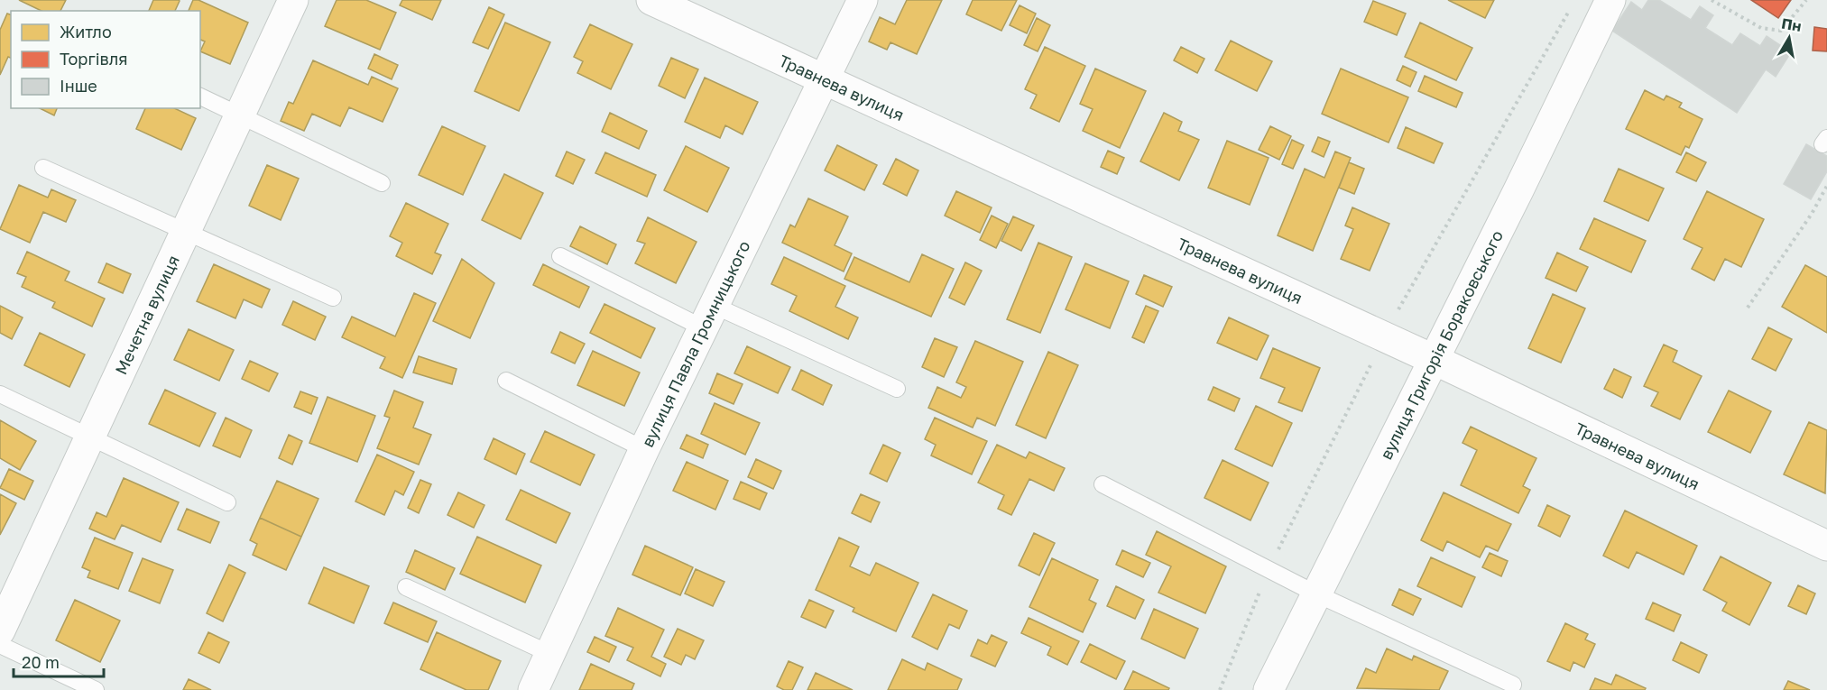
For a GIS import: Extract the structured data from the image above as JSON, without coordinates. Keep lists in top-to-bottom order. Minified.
{"streets":{"street":["Травнева вулиця","Мечетна вулиця","вулиця Павла Громницького","вулиця Григорія Бораковського"]},"crossings":[["Травнева вулиця","вулиця Павла Громницького"],["Травнева вулиця","вулиця Григорія Бораковського"]],"legend":["Житло","Торгівля","Інше"],"scale_bar":"20 m","north":"top"}
